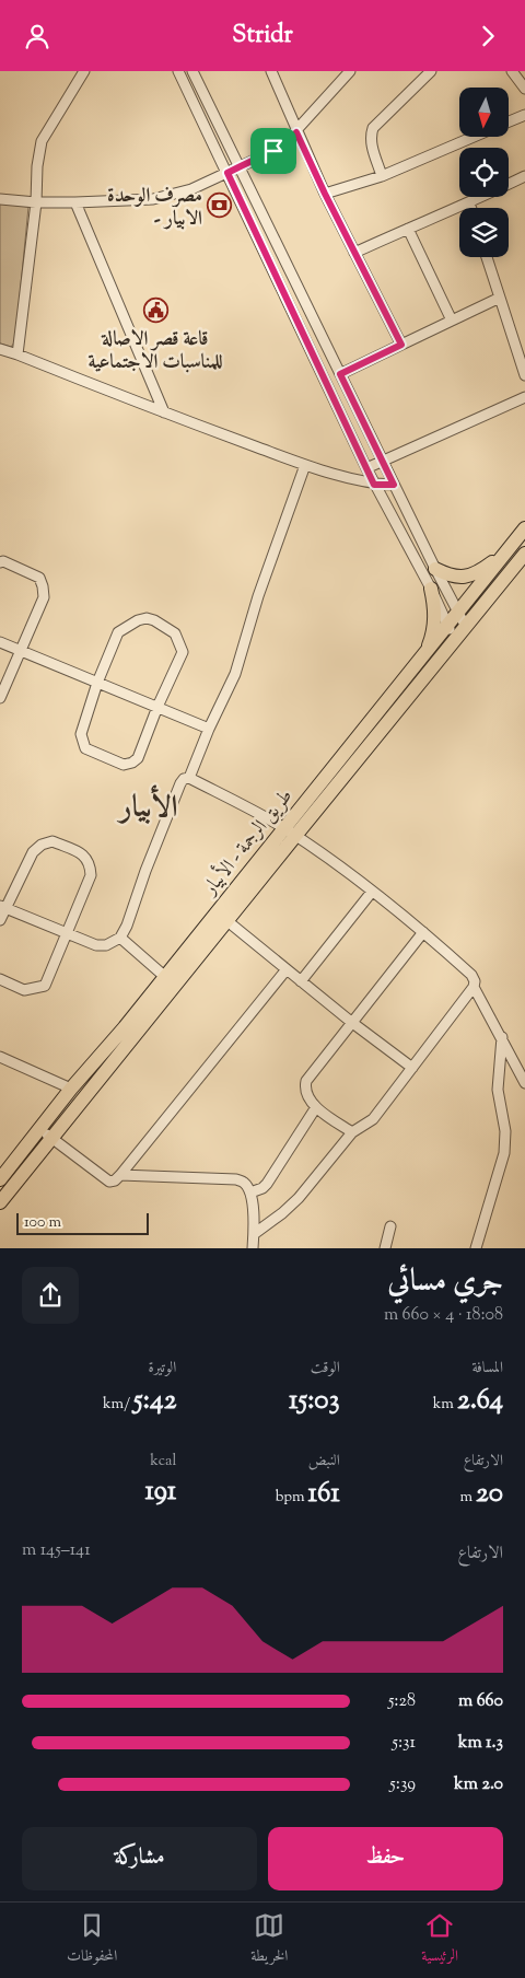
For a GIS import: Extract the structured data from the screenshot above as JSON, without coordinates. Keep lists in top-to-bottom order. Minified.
{"streets":{"highway":["طريق الرجمة - الأبيار"]},"districts":["الأبيار"],"places":{"bank":["مصرف الوحدة - الابيار"],"public building":["قاعة قصر الاصالة للمناسبات الاجتماعية"]},"scale_bar":"100 m","north":"bottom","page":{"header":"Stridr","scale":"100 m","heading":["جري مسائي","18:08 · 4 × 660 m"],"stats":[["المسافة","2.64 km"],["الوقت","15:03"],["الوتيرة","5:42 /km"],["الارتفاع","20 m"],["النبض","161 bpm"],["kcal","191"]],"chart":["الارتفاع","141–145 m"],"list":[{"name":"660 m","note":"5:28"},{"name":"1.3 km","note":"5:31"},{"name":"2.0 km","note":"5:39"}],"buttons":["حفظ","مشاركة"],"tabs":["الرئيسية","الخريطة","المحفوظات"]}}
